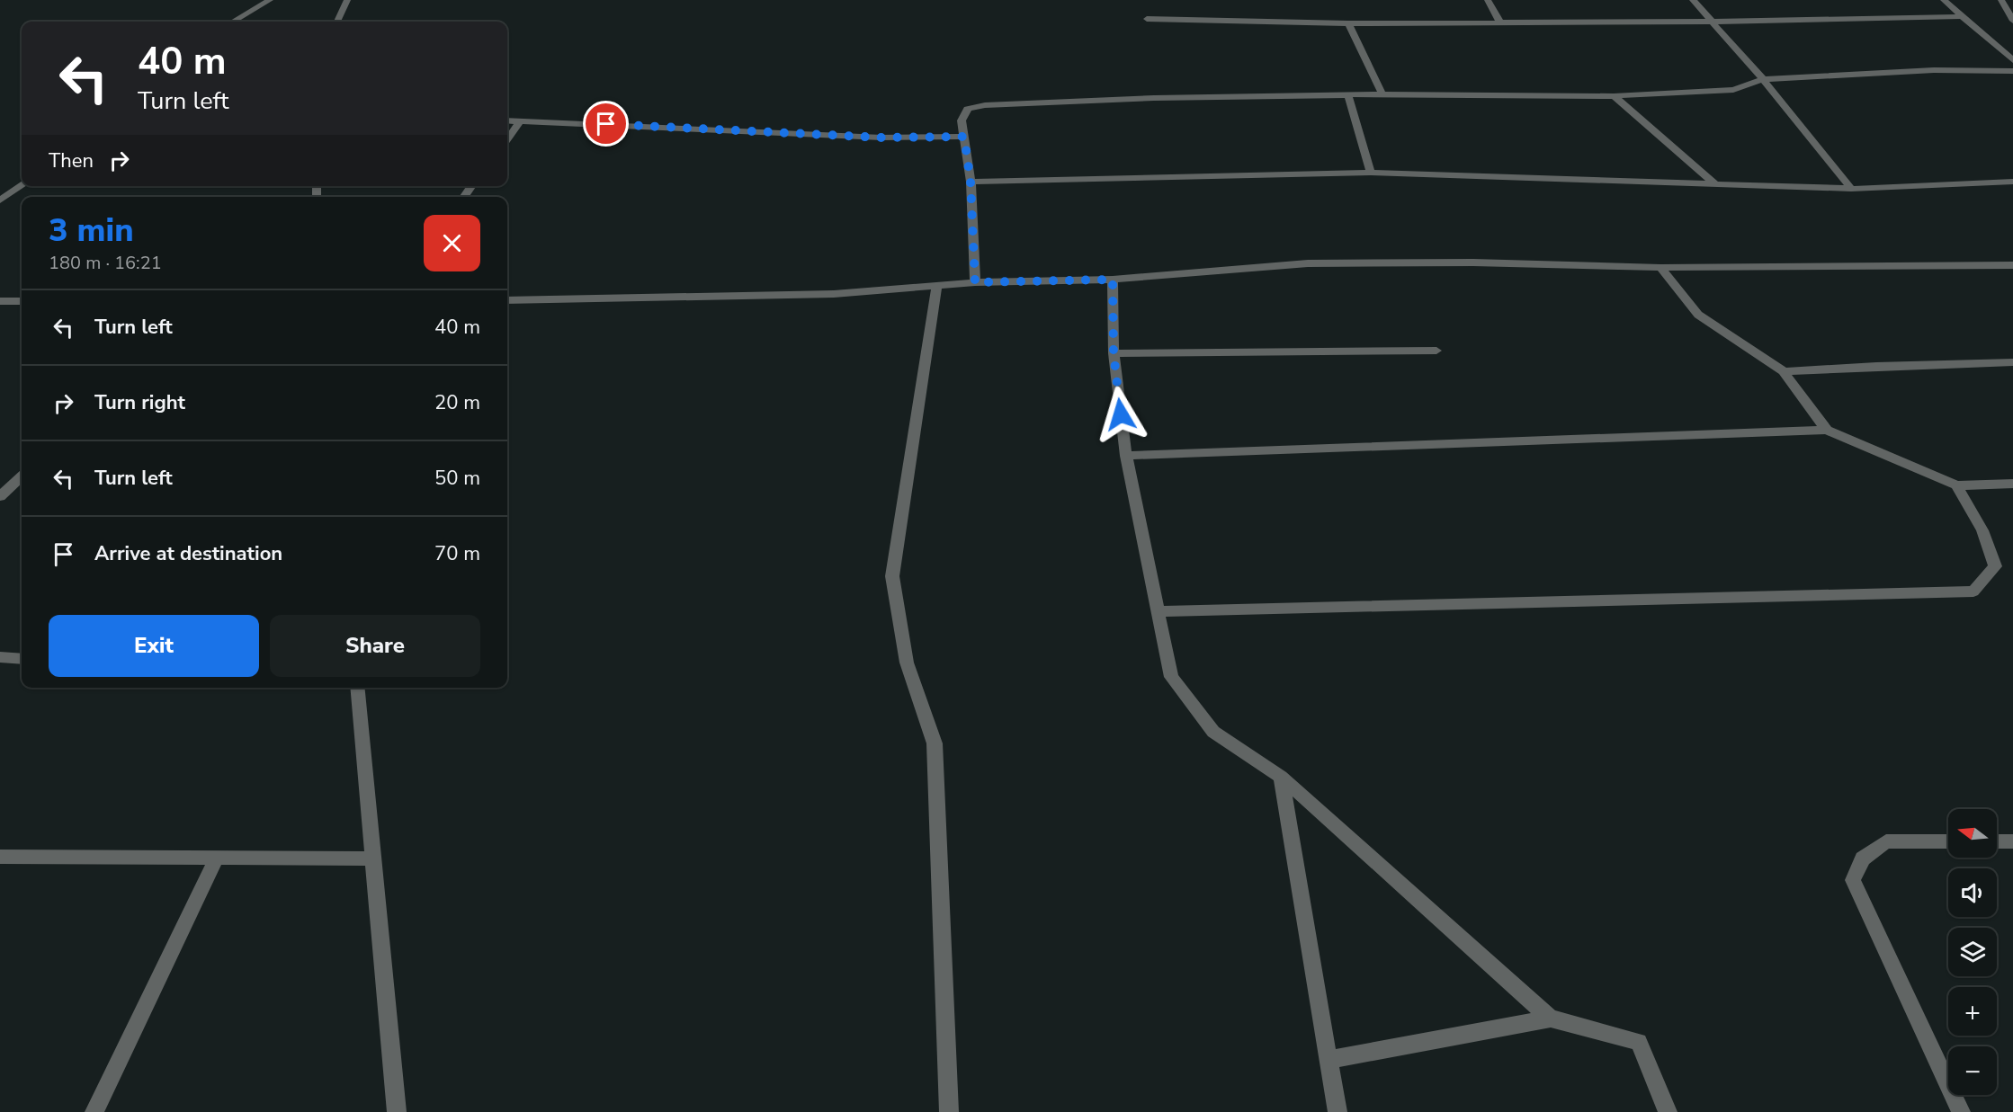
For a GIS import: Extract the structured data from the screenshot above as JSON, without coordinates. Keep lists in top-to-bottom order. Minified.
{"north":"left","page":{"turn":["40 m","Turn left"],"then":"Then","heading":["3 min","180 m · 16:21"],"list":[{"name":"Turn left","value":"40 m"},{"name":"Turn right","value":"20 m"},{"name":"Turn left","value":"50 m"},{"name":"Arrive at destination","value":"70 m"}],"buttons":["Exit","Share"],"map_buttons":["+","−"]}}
